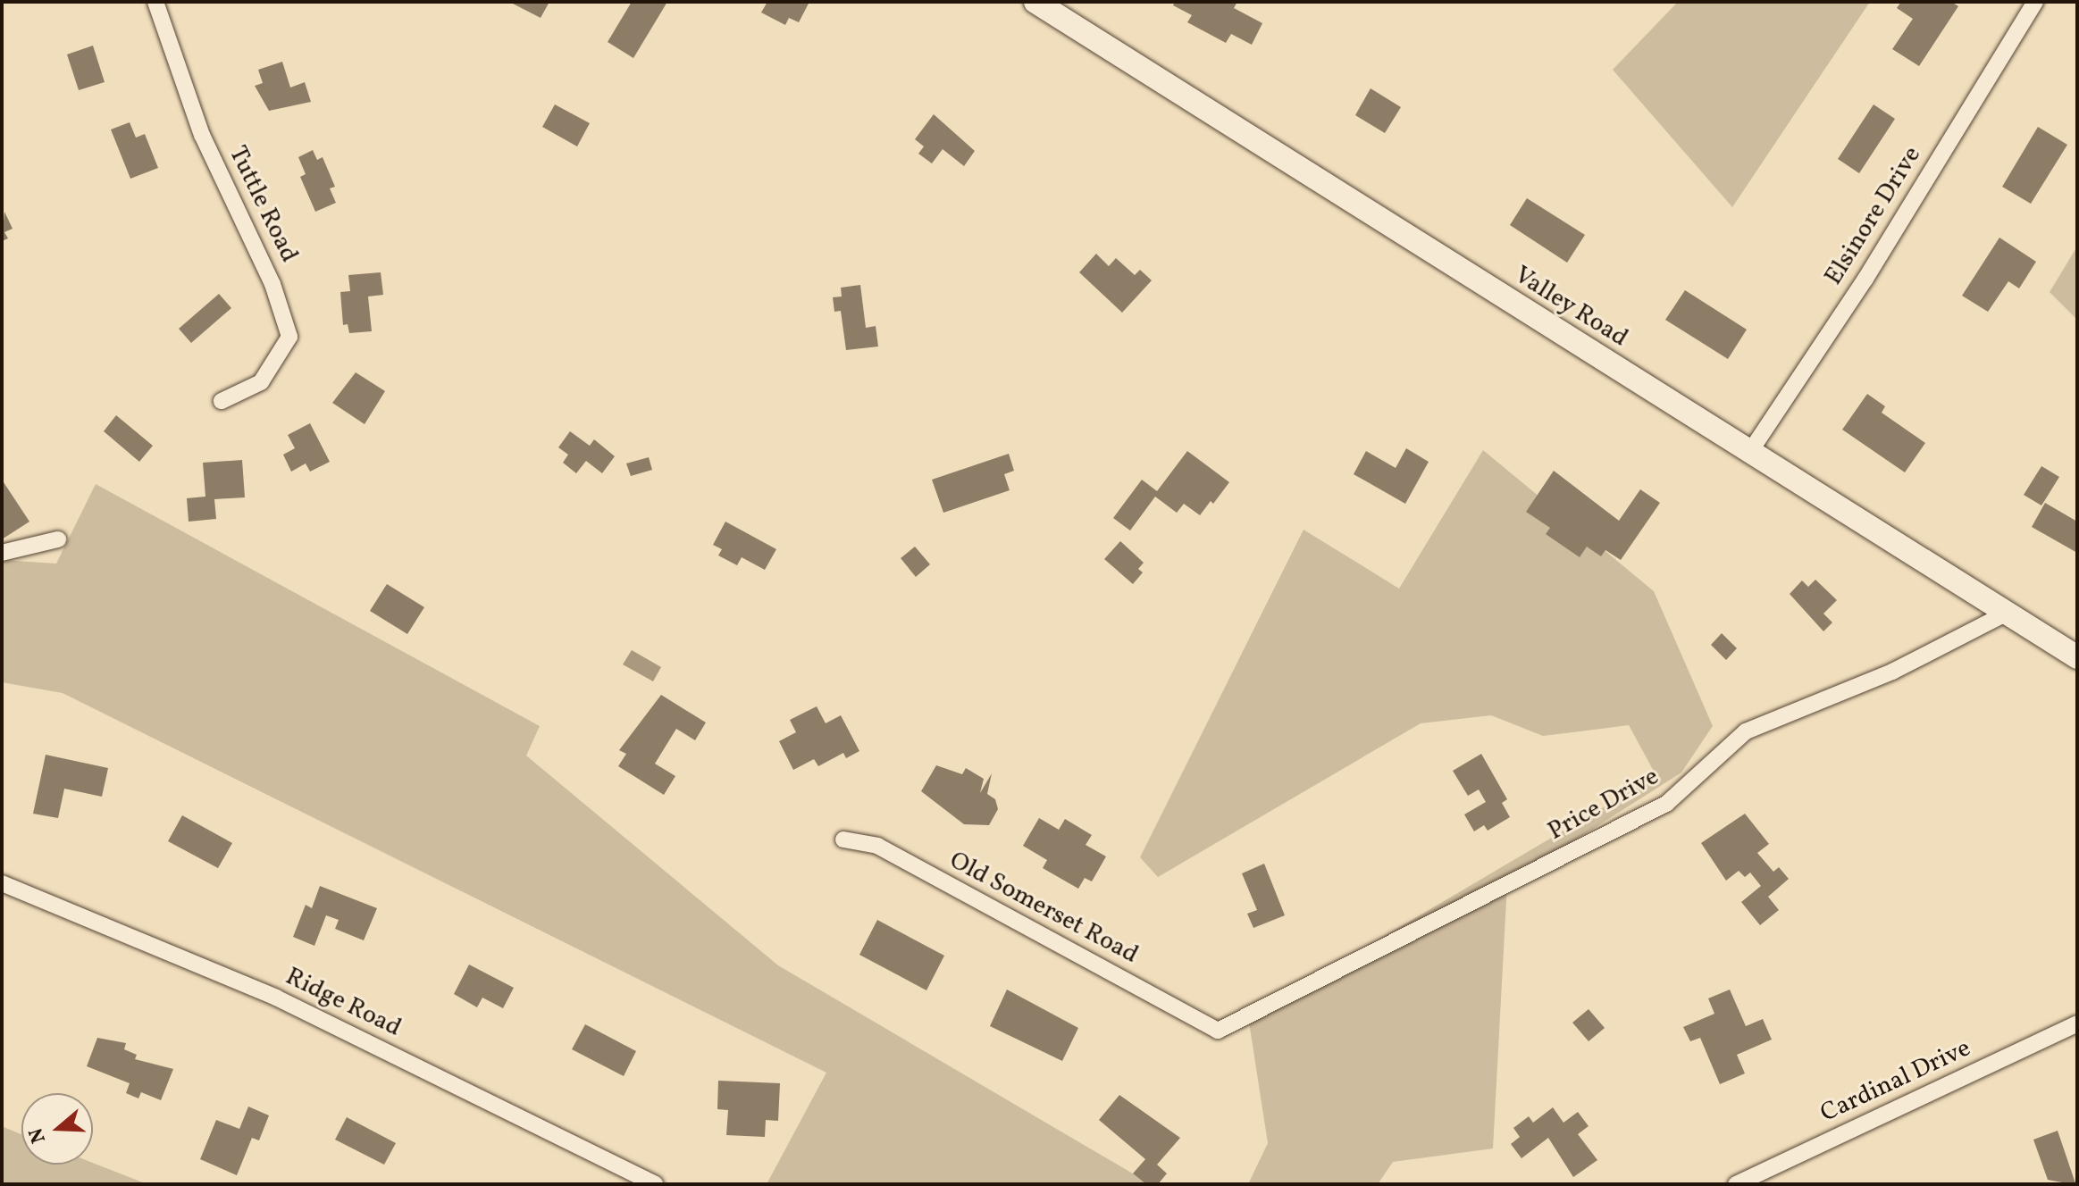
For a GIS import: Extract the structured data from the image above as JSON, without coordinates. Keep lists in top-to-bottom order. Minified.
{"streets":{"main road":["Valley Road"],"street":["Tuttle Road","Elsinore Drive","Price Drive","Old Somerset Road","Ridge Road","Cardinal Drive"]},"crossings":[["Elsinore Drive","Valley Road"],["Valley Road","Price Drive"],["Price Drive","Old Somerset Road"]],"north":"left"}
